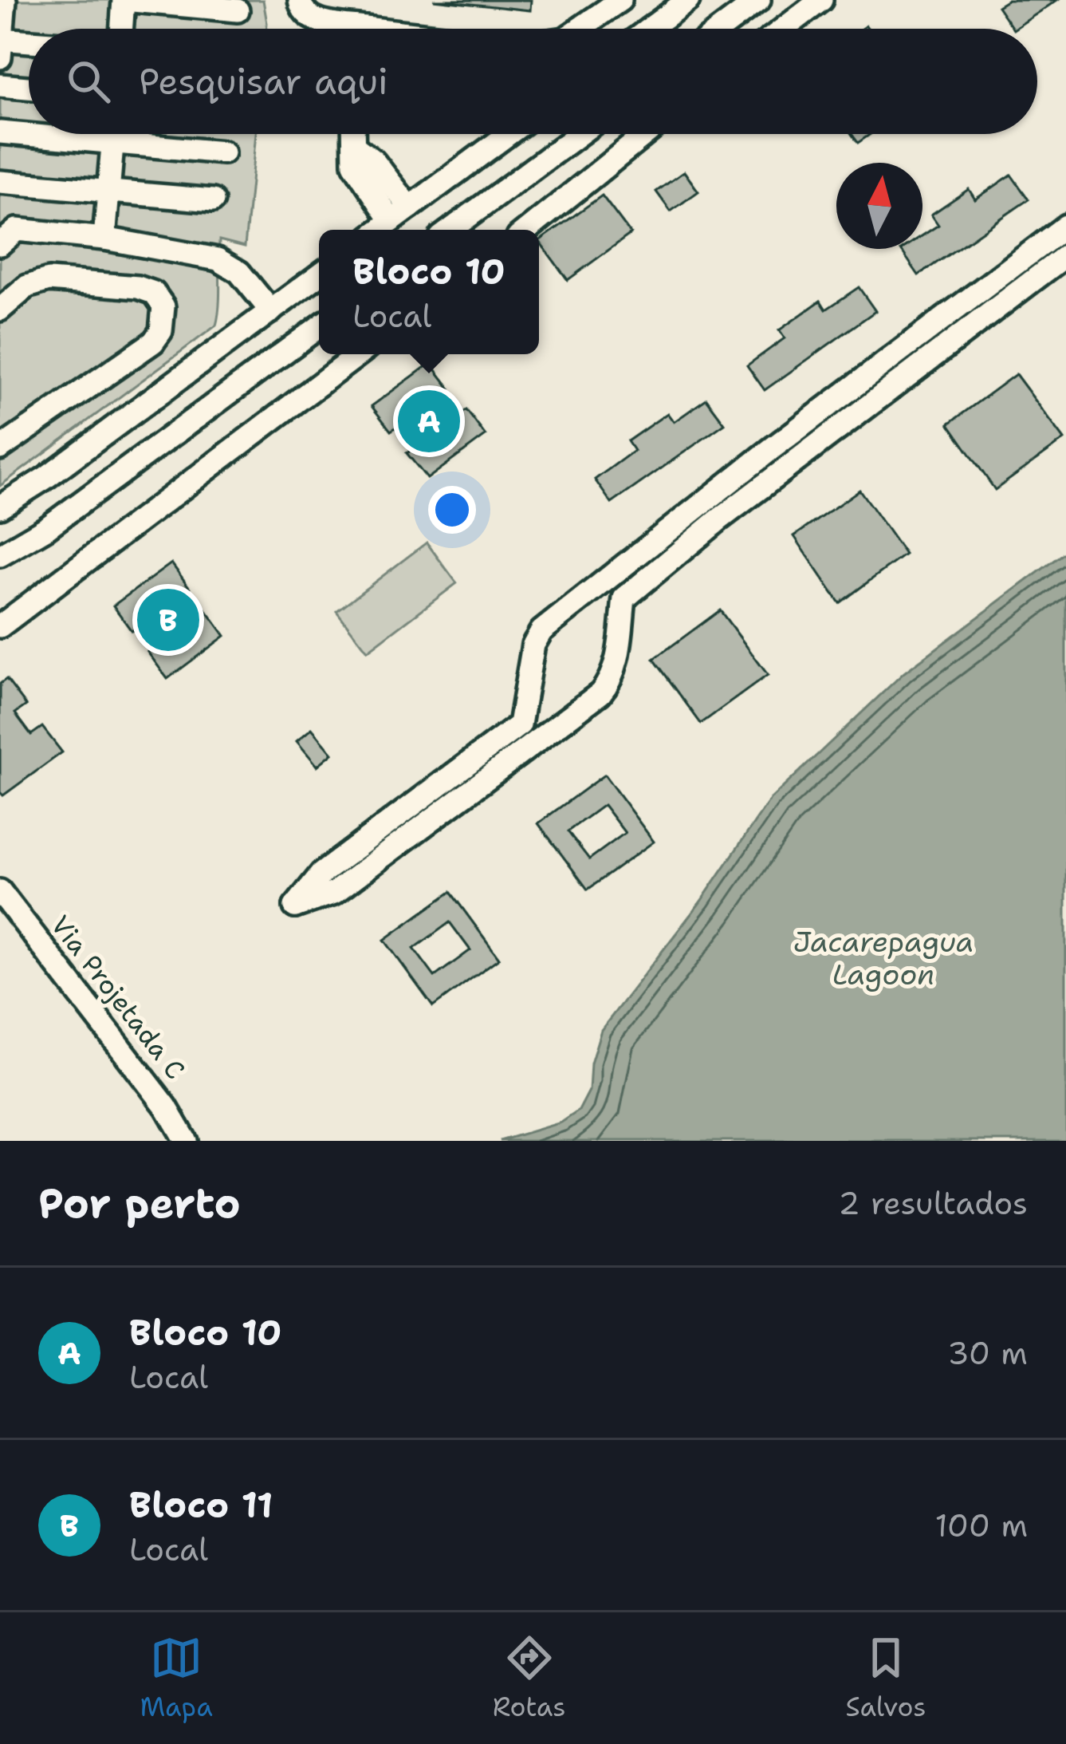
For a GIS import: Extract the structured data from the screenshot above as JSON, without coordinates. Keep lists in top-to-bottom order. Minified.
{"streets":{"street":["Via Projetada C"]},"water":["Jacarepagua Lagoon"],"north":"top","page":{"search":"Pesquisar aqui","popup":["Bloco 10","Local"],"pins":["A","B"],"heading":["Por perto","2 resultados"],"list":[{"mark":"A","name":"Bloco 10","note":"Local","value":"30 m"},{"mark":"B","name":"Bloco 11","note":"Local","value":"100 m"}],"nav":["Mapa","Rotas","Salvos"]}}
